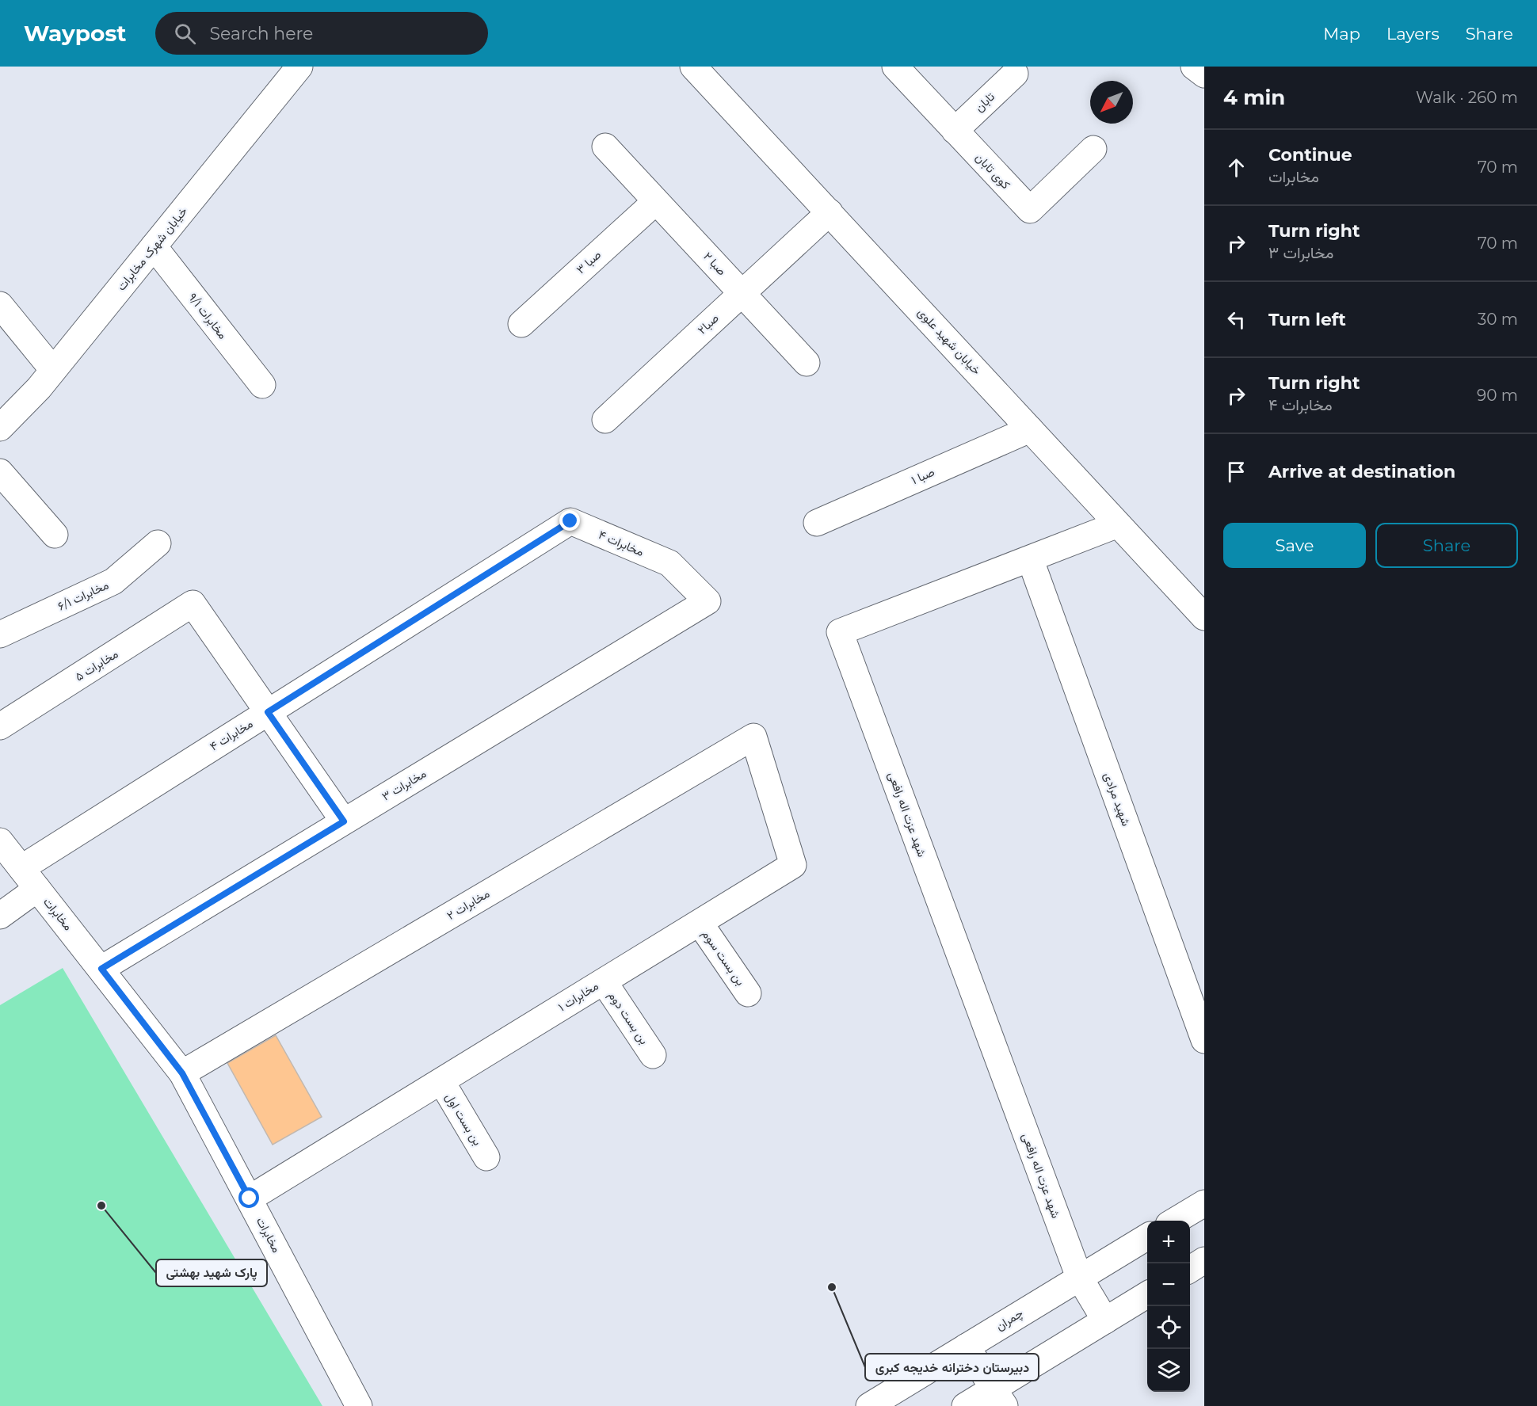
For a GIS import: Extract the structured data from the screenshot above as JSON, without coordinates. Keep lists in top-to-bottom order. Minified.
{"streets":{"street":["تابان","کوی تابان","خیابان شهرک مخابرات","صبا ۳","صبا ۲","مخابرات ۹/۱","صبا۲","خیابان شهید علوی","صبا ۱","مخابرات ۴","مخابرات ۶/۱","مخابرات ۵","مخابرات ۳","شهید مرادی","شهد عزت اله رافعی","مخابرات ۲","مخابرات","بن بست سوم","مخابرات ۱","بن بست دوم","بن بست اول","چمران"]},"crossings":[["تابان","کوی تابان"],["خیابان شهرک مخابرات","مخابرات ۹/۱"],["صبا ۳","صبا ۲"],["صبا ۲","صبا۲"],["خیابان شهید علوی","صبا ۱"],["خیابان شهید علوی","شهد عزت اله رافعی"],["مخابرات ۴","مخابرات ۵"],["مخابرات ۴","مخابرات ۳"],["مخابرات ۴","مخابرات"],["مخابرات ۳","مخابرات"],["شهید مرادی","شهد عزت اله رافعی"],["شهد عزت اله رافعی","چمران"],["مخابرات ۲","مخابرات"],["مخابرات ۲","مخابرات ۱"],["مخابرات","مخابرات ۱"],["بن بست سوم","مخابرات ۱"],["مخابرات ۱","بن بست دوم"],["مخابرات ۱","بن بست اول"]],"places":["پارک شهید بهشتی","دبیرستان دخترانه خدیجه کبری"],"north":"bottom left","page":{"header":"Waypost","search":"Search here","nav":["Map","Layers","Share"],"heading":["4 min","Walk · 260 m"],"list":[["Continue","مخابرات","70 m"],["Turn right","مخابرات ۳","70 m"],["Turn left","30 m"],["Turn right","مخابرات ۴","90 m"],"Arrive at destination"],"buttons":["Save","Share"],"map_buttons":["+","−"]}}
